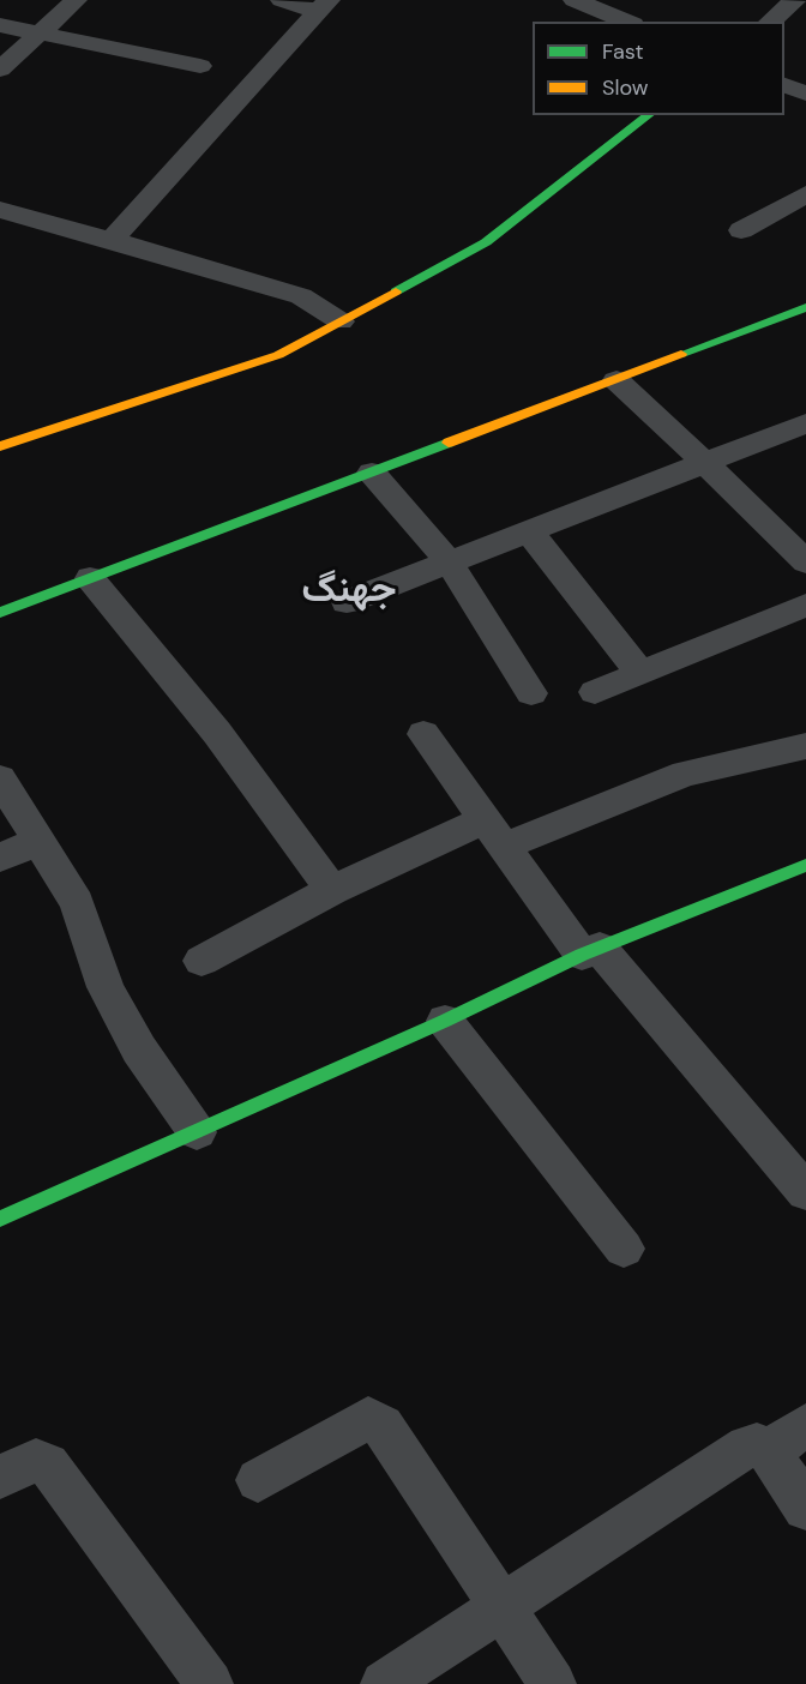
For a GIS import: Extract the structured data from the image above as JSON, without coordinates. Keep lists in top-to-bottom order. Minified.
{"districts":["جھنگ"],"legend":["Fast","Slow"]}
